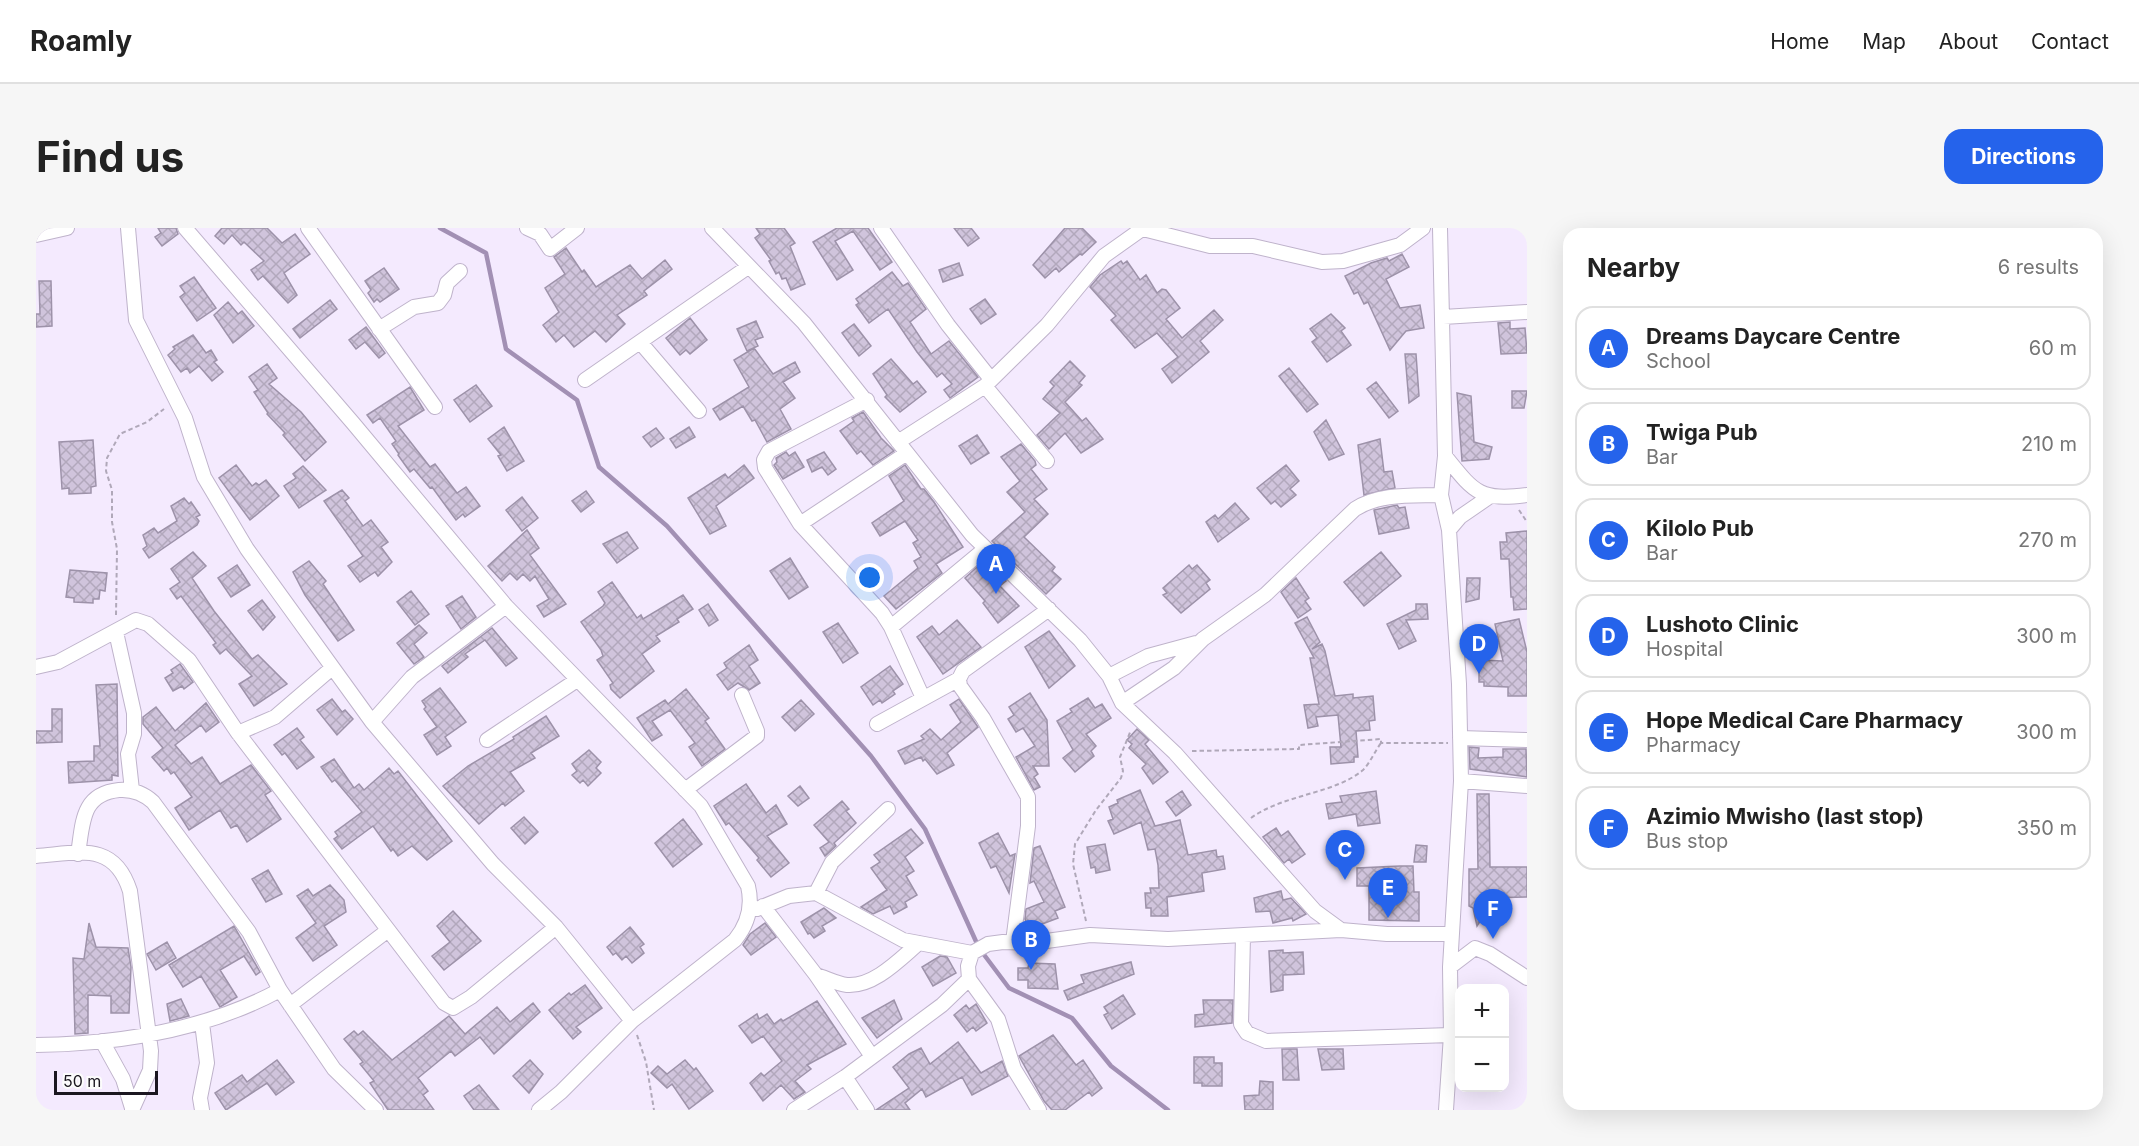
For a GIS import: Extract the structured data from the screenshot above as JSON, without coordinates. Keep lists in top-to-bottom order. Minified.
{"scale_bar":"50 m","page":{"header":"Roamly","nav":["Home","Map","About","Contact"],"buttons":"Directions","title":"Find us","heading":["Nearby","6 results"],"list":[{"mark":"A","name":"Dreams Daycare Centre","note":"School","value":"60 m"},{"mark":"B","name":"Twiga Pub","note":"Bar","value":"210 m"},{"mark":"C","name":"Kilolo Pub","note":"Bar","value":"270 m"},{"mark":"D","name":"Lushoto Clinic","note":"Hospital","value":"300 m"},{"mark":"E","name":"Hope Medical Care Pharmacy","note":"Pharmacy","value":"300 m"},{"mark":"F","name":"Azimio Mwisho (last stop)","note":"Bus stop","value":"350 m"}],"pins":["A","D","C","E","F","B"],"map_buttons":["+","−"],"scale":"50 m"}}
